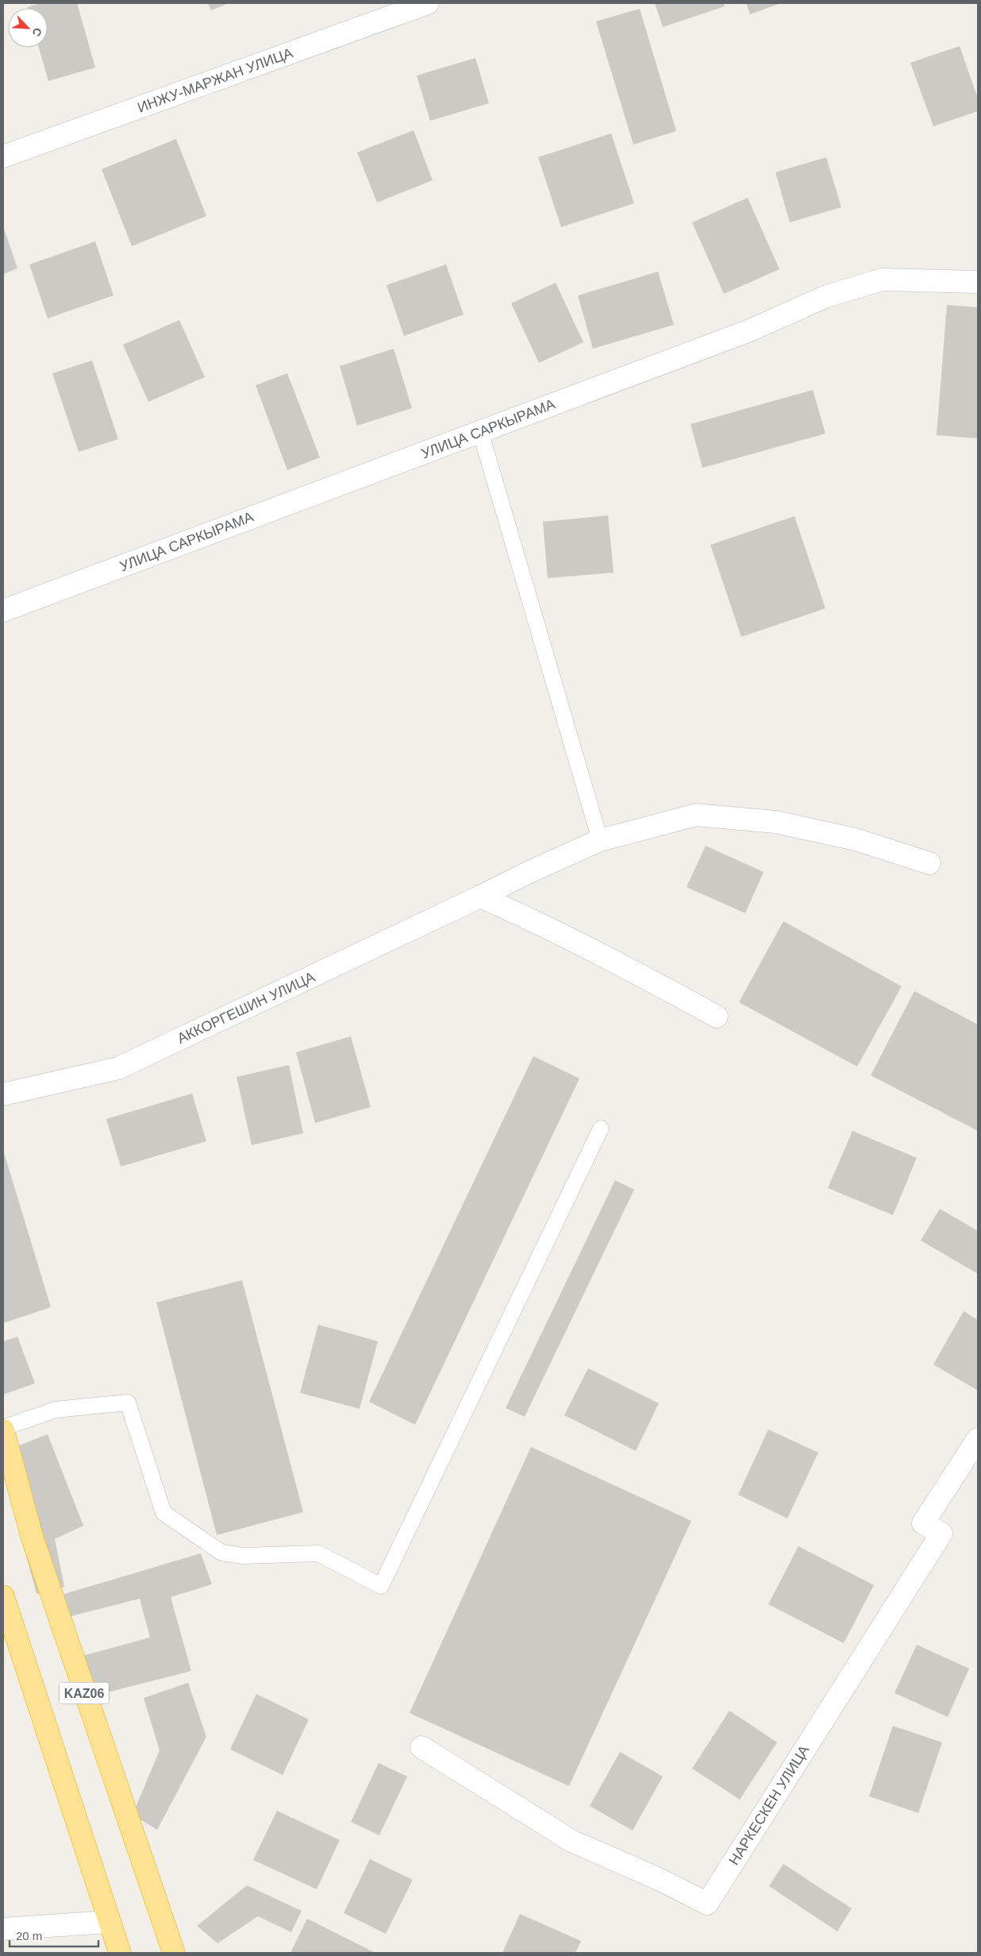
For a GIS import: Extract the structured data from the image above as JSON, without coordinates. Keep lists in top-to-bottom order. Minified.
{"streets":{"highway":["KАZ06"],"street":["ИНЖУ-МАРЖАН УЛИЦА","УЛИЦА САРКЫРАМА","АККОРГЕШИН УЛИЦА","НАРКЕСКЕН УЛИЦА"]},"scale_bar":"20 m","north":"bottom right"}
